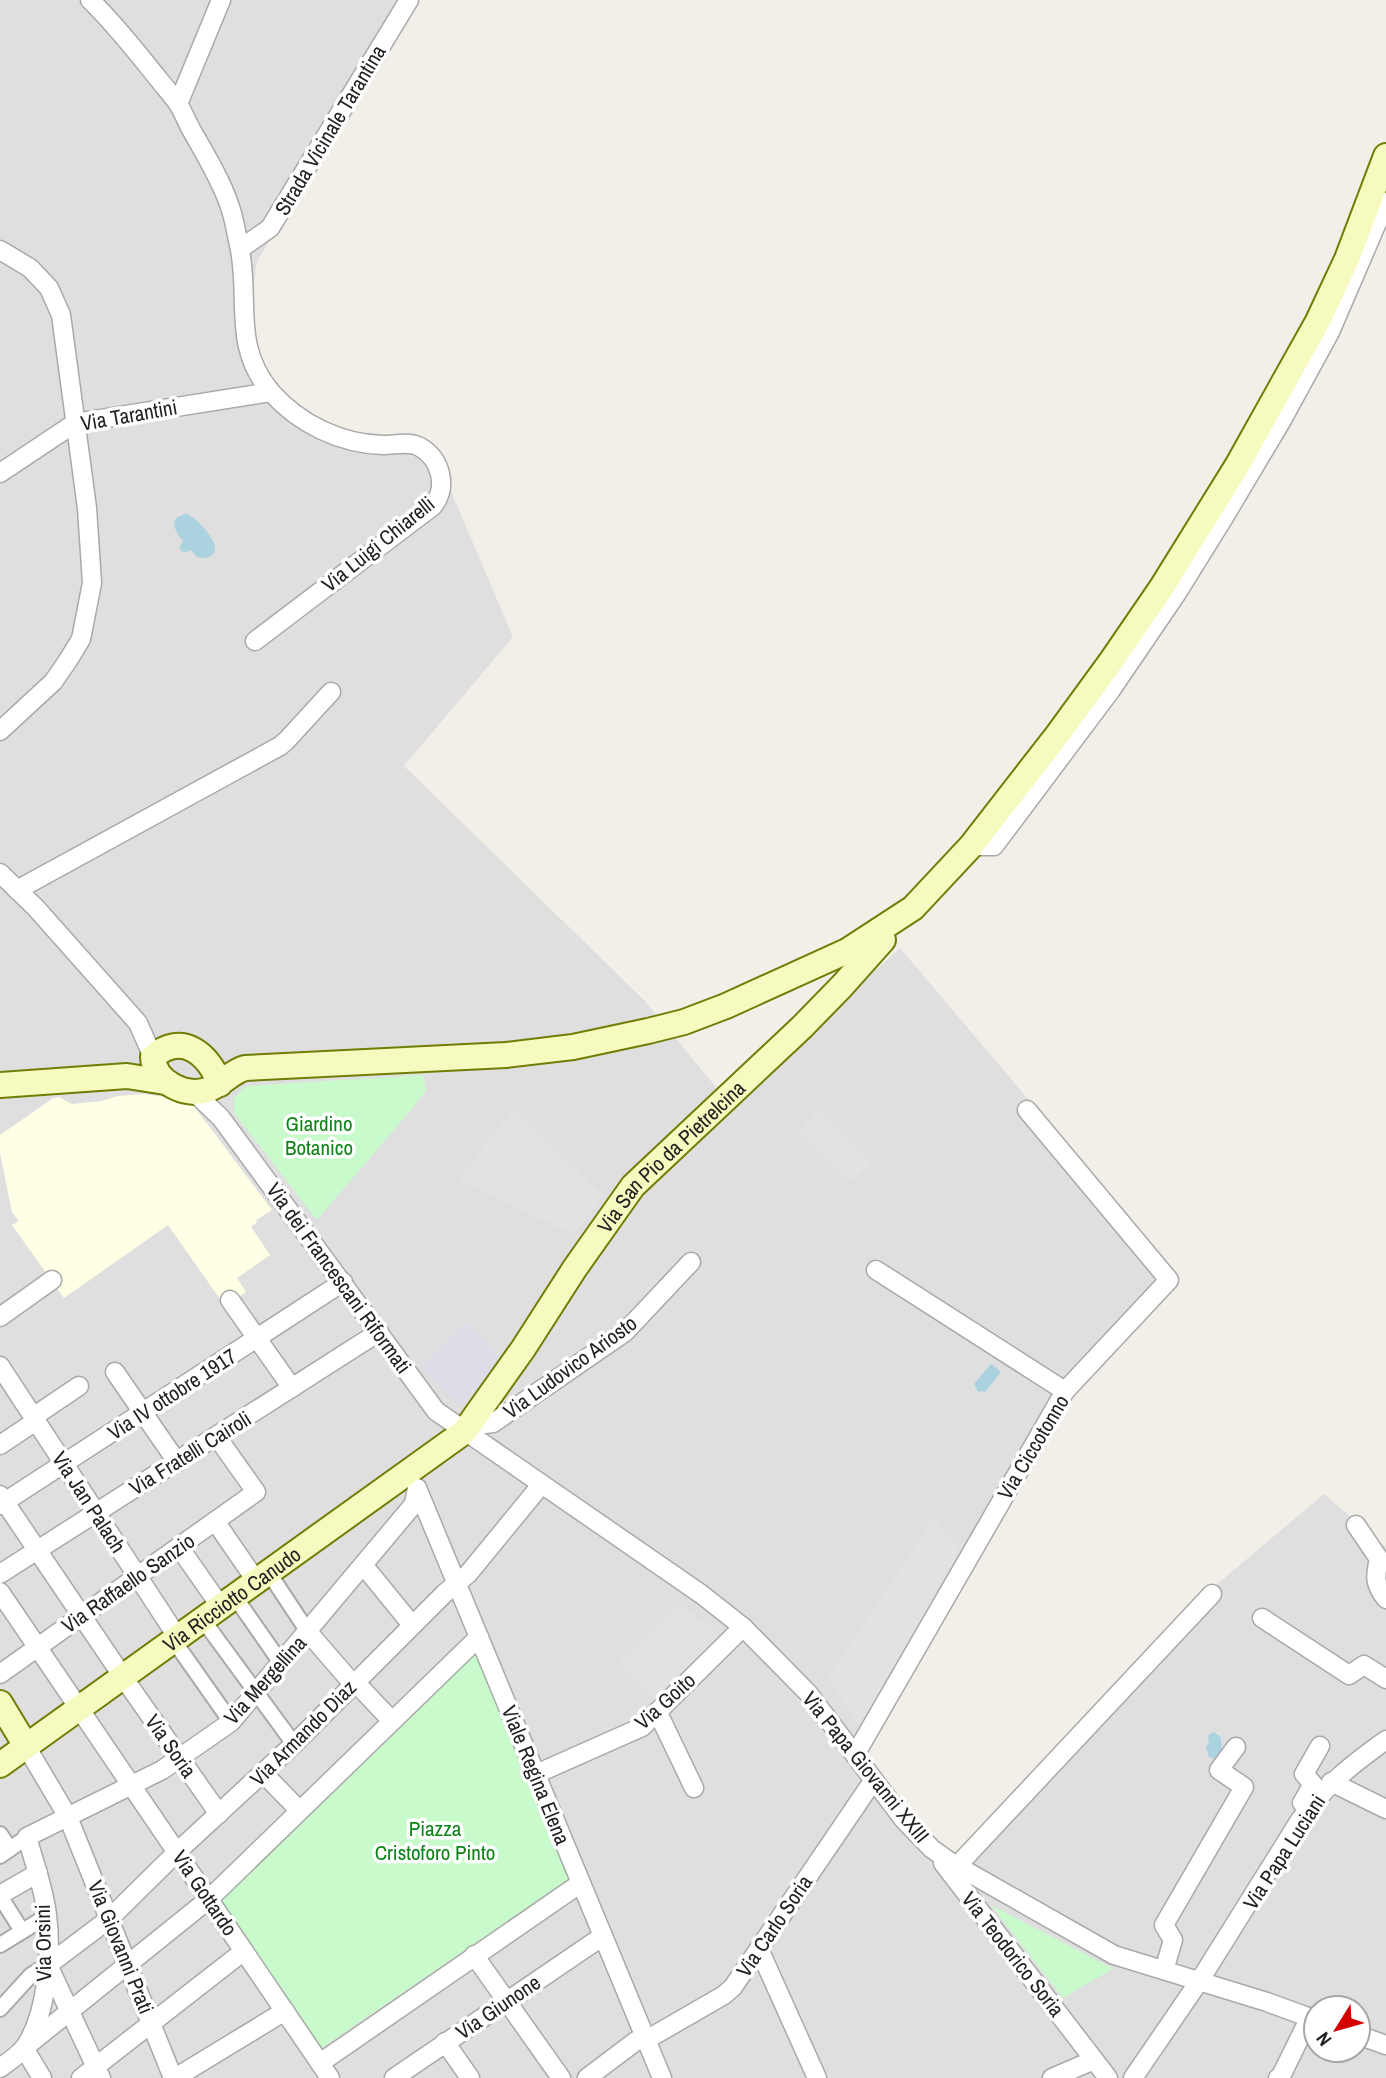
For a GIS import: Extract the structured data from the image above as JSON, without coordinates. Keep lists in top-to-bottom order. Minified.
{"streets":{"main road":["Via San Pio da Pietrelcina","Via Ricciotto Canudo"],"street":["Strada Vicinale Tarantina","Via Tarantini","Via Luigi Chiarelli","Via dei Francescani Riformati","Via Ludovico Ariosto","Via IV ottobre 1917","Via Ciccotonno","Via Fratelli Cairoli","Via Jan Palach","Via Raffaello Sanzio","Via Mergellina","Via Goito","Via Armando Diaz","Via Soria","Via Papa Giovanni XXIII","Viale Regina Elena","Via Papa Luciani","Via Gottardo","Via Carlo Soria","Via Orsini","Via Giovanni Prati","Via Teodorico Soria","Via Giunone"]},"crossings":[["Strada Vicinale Tarantina","Via Luigi Chiarelli"],["Via Tarantini","Via Luigi Chiarelli"],["Via San Pio da Pietrelcina","Via dei Francescani Riformati"],["Via San Pio da Pietrelcina","Via Ludovico Ariosto"],["Via San Pio da Pietrelcina","Via Ricciotto Canudo"],["Via San Pio da Pietrelcina","Via Papa Giovanni XXIII"],["Via dei Francescani Riformati","Via Ludovico Ariosto"],["Via dei Francescani Riformati","Via IV ottobre 1917"],["Via dei Francescani Riformati","Via Fratelli Cairoli"],["Via dei Francescani Riformati","Via Ricciotto Canudo"],["Via dei Francescani Riformati","Via Papa Giovanni XXIII"],["Via Ludovico Ariosto","Via Ricciotto Canudo"],["Via Ludovico Ariosto","Via Papa Giovanni XXIII"],["Via IV ottobre 1917","Via Jan Palach"],["Via IV ottobre 1917","Via Soria"],["Via Ciccotonno","Via Papa Giovanni XXIII"],["Via Fratelli Cairoli","Via Jan Palach"],["Via Fratelli Cairoli","Via Raffaello Sanzio"],["Via Fratelli Cairoli","Via Soria"],["Via Jan Palach","Via Raffaello Sanzio"],["Via Jan Palach","Via Ricciotto Canudo"],["Via Raffaello Sanzio","Via Soria"],["Via Raffaello Sanzio","Via Gottardo"],["Via Ricciotto Canudo","Via Mergellina"],["Via Ricciotto Canudo","Via Soria"],["Via Ricciotto Canudo","Via Papa Giovanni XXIII"],["Via Ricciotto Canudo","Viale Regina Elena"],["Via Ricciotto Canudo","Via Gottardo"],["Via Ricciotto Canudo","Via Giovanni Prati"],["Via Mergellina","Via Soria"],["Via Mergellina","Viale Regina Elena"],["Via Mergellina","Via Gottardo"],["Via Mergellina","Via Orsini"],["Via Mergellina","Via Giovanni Prati"],["Via Goito","Via Papa Giovanni XXIII"],["Via Goito","Viale Regina Elena"],["Via Armando Diaz","Via Soria"],["Via Armando Diaz","Via Papa Giovanni XXIII"],["Via Armando Diaz","Viale Regina Elena"],["Via Armando Diaz","Via Gottardo"],["Via Armando Diaz","Via Orsini"],["Via Armando Diaz","Via Giovanni Prati"],["Via Papa Giovanni XXIII","Via Papa Luciani"],["Via Papa Giovanni XXIII","Via Carlo Soria"],["Via Papa Giovanni XXIII","Via Teodorico Soria"],["Viale Regina Elena","Via Carlo Soria"],["Viale Regina Elena","Via Giunone"],["Via Gottardo","Via Orsini"],["Via Orsini","Via Giovanni Prati"]],"parks":["Giardino Botanico","Piazza Cristoforo Pinto"],"north":"bottom left"}
